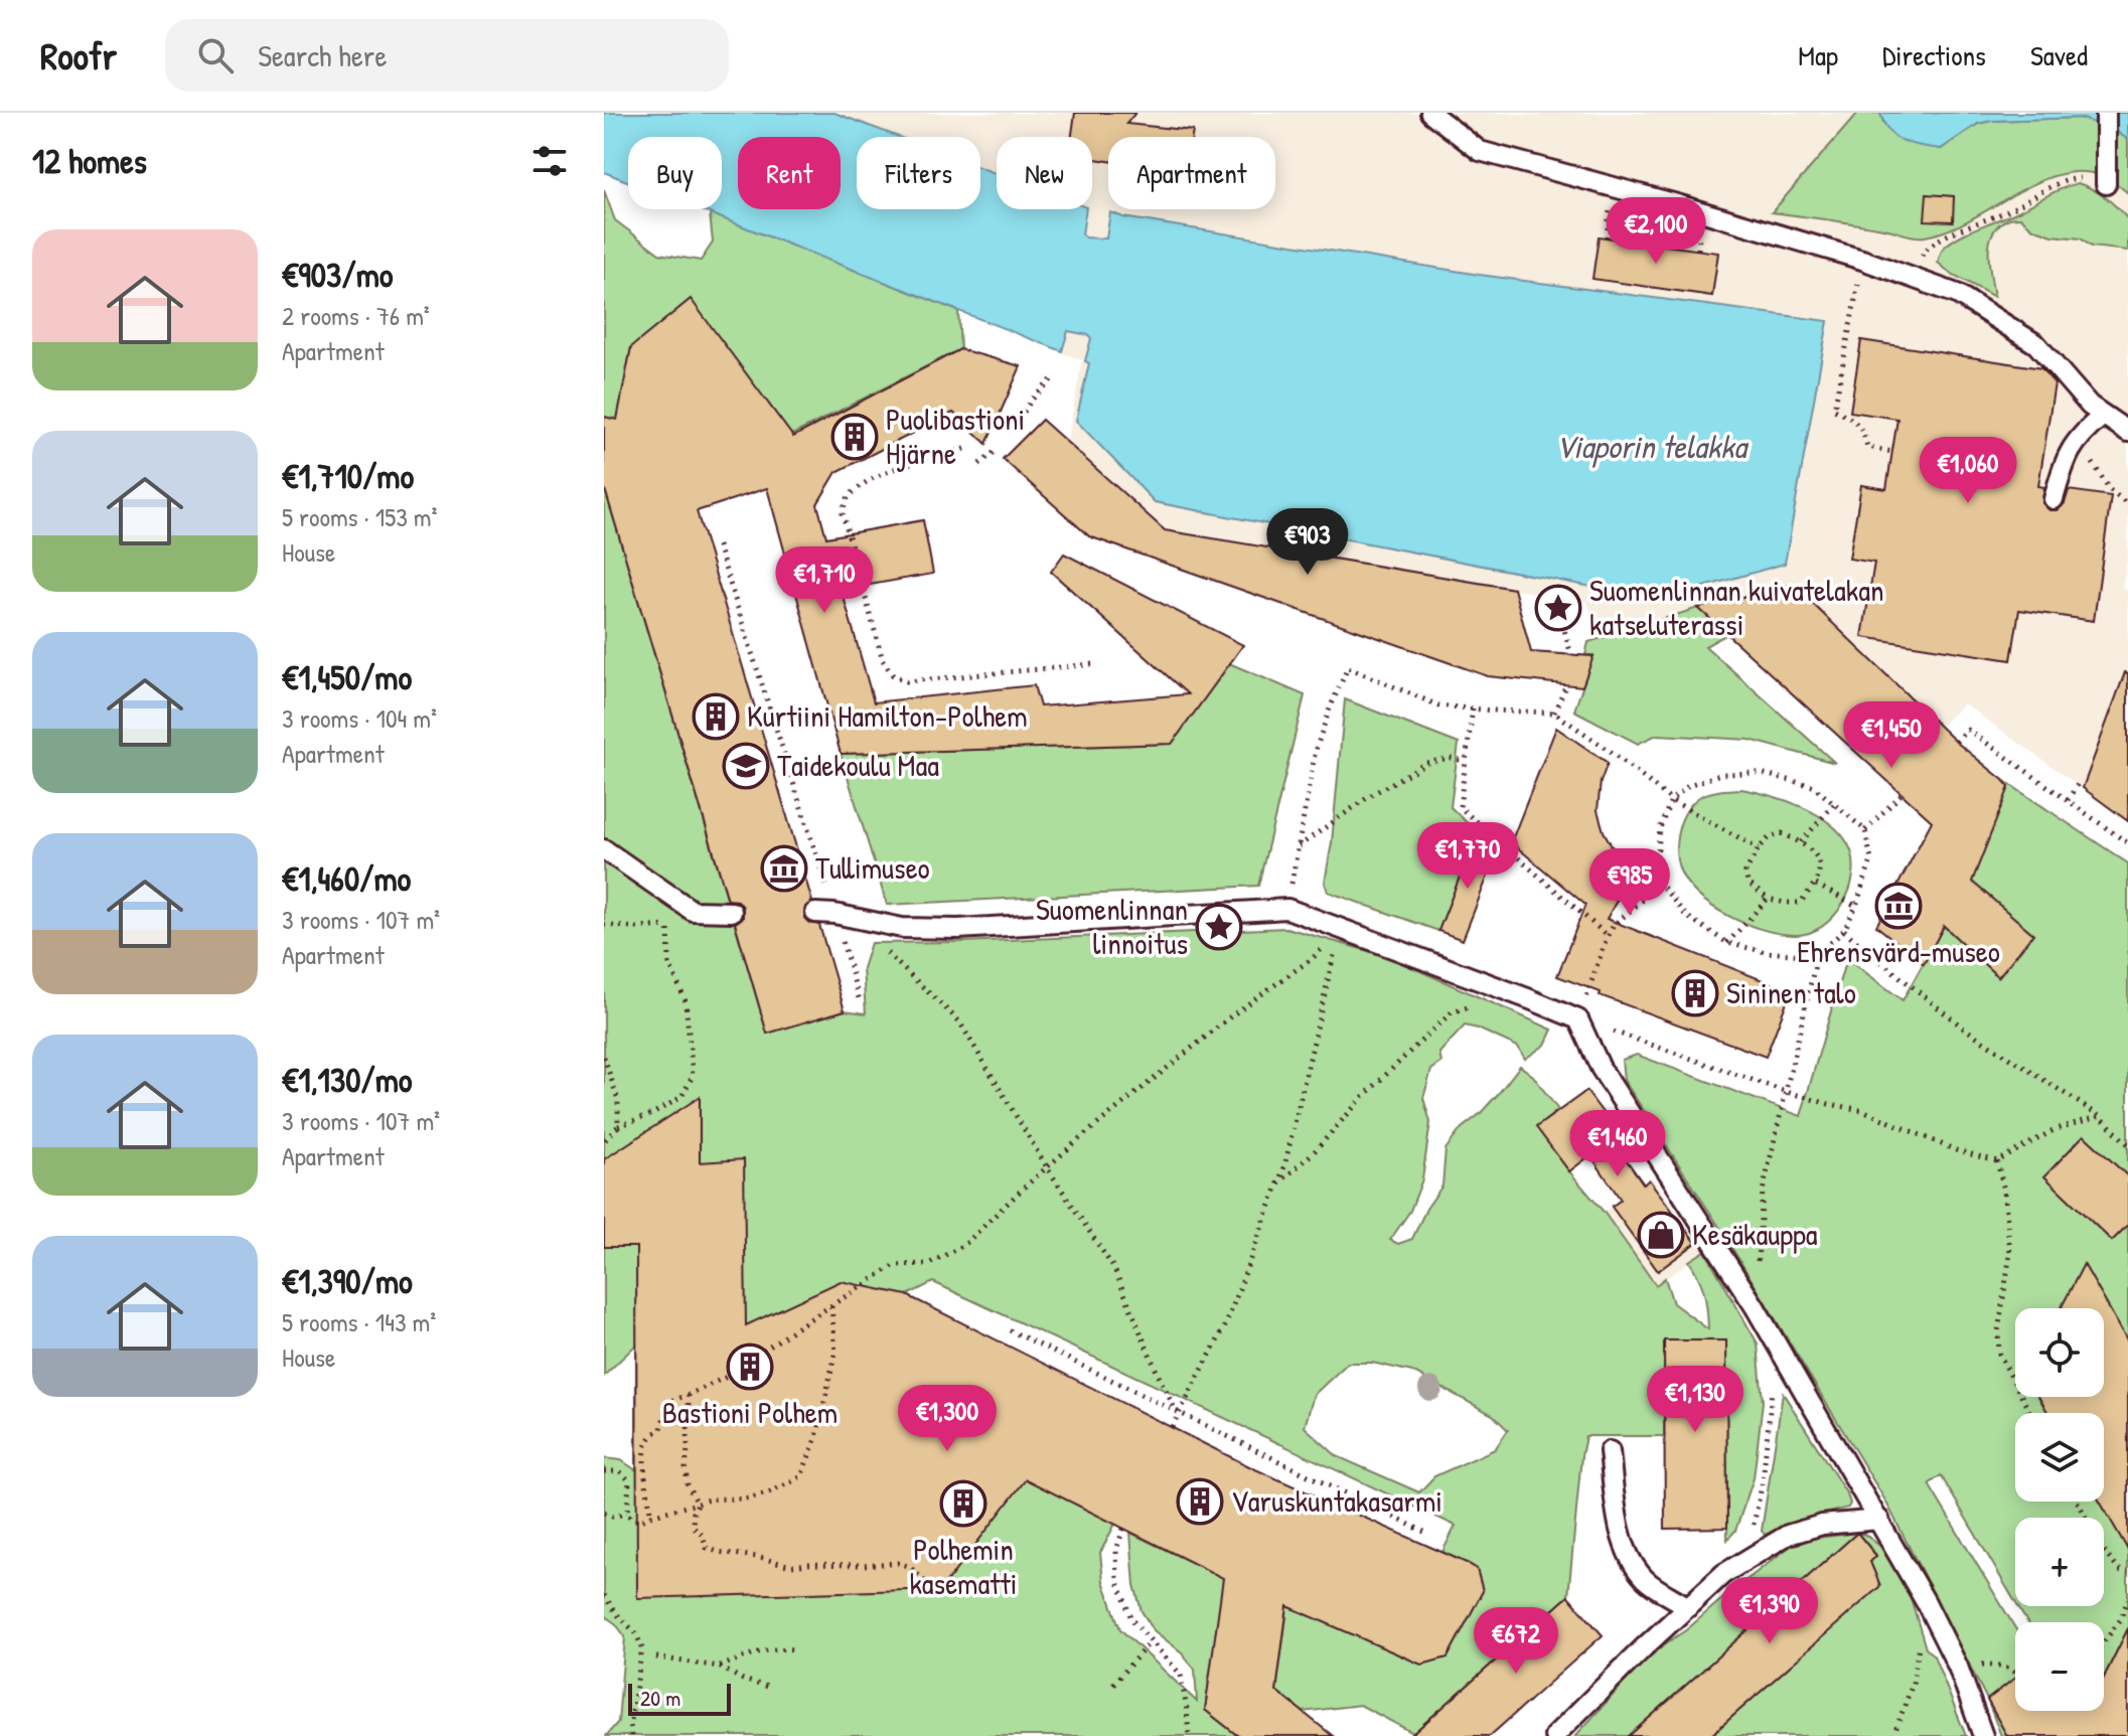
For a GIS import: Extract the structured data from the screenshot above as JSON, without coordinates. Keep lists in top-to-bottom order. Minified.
{"water":["Viaporin telakka"],"places":{"building":["Puolibastioni Hjärne","Kurtiini Hamilton-Polhem","Sininen talo","Bastioni Polhem","Varuskuntakasarmi","Polhemin kasematti"],"place":["Suomenlinnan kuivatelakan katseluterassi","Suomenlinnan linnoitus"],"school or university":["Taidekoulu Maa"],"museum":["Tullimuseo","Ehrensvärd-museo"],"shop":["Kesäkauppa"]},"scale_bar":"20 m","page":{"header":"Roofr","search":"Search here","nav":["Map","Directions","Saved"],"heading":"12 homes","chip":["Buy","Rent","Filters","New","Apartment"],"price":["€2,100","€1,060","€903","€1,710","€1,450","€1,770","€985","€1,460","€1,130","€1,300","€1,390","€672"],"list":[{"name":"€903/mo","note":"2 rooms · 76 m² · Apartment"},{"name":"€1,710/mo","note":"5 rooms · 153 m² · House"},{"name":"€1,450/mo","note":"3 rooms · 104 m² · Apartment"},{"name":"€1,460/mo","note":"3 rooms · 107 m² · Apartment"},{"name":"€1,130/mo","note":"3 rooms · 107 m² · Apartment"},{"name":"€1,390/mo","note":"5 rooms · 143 m² · House"}],"map_buttons":["+","−"],"scale":"20 m"}}
